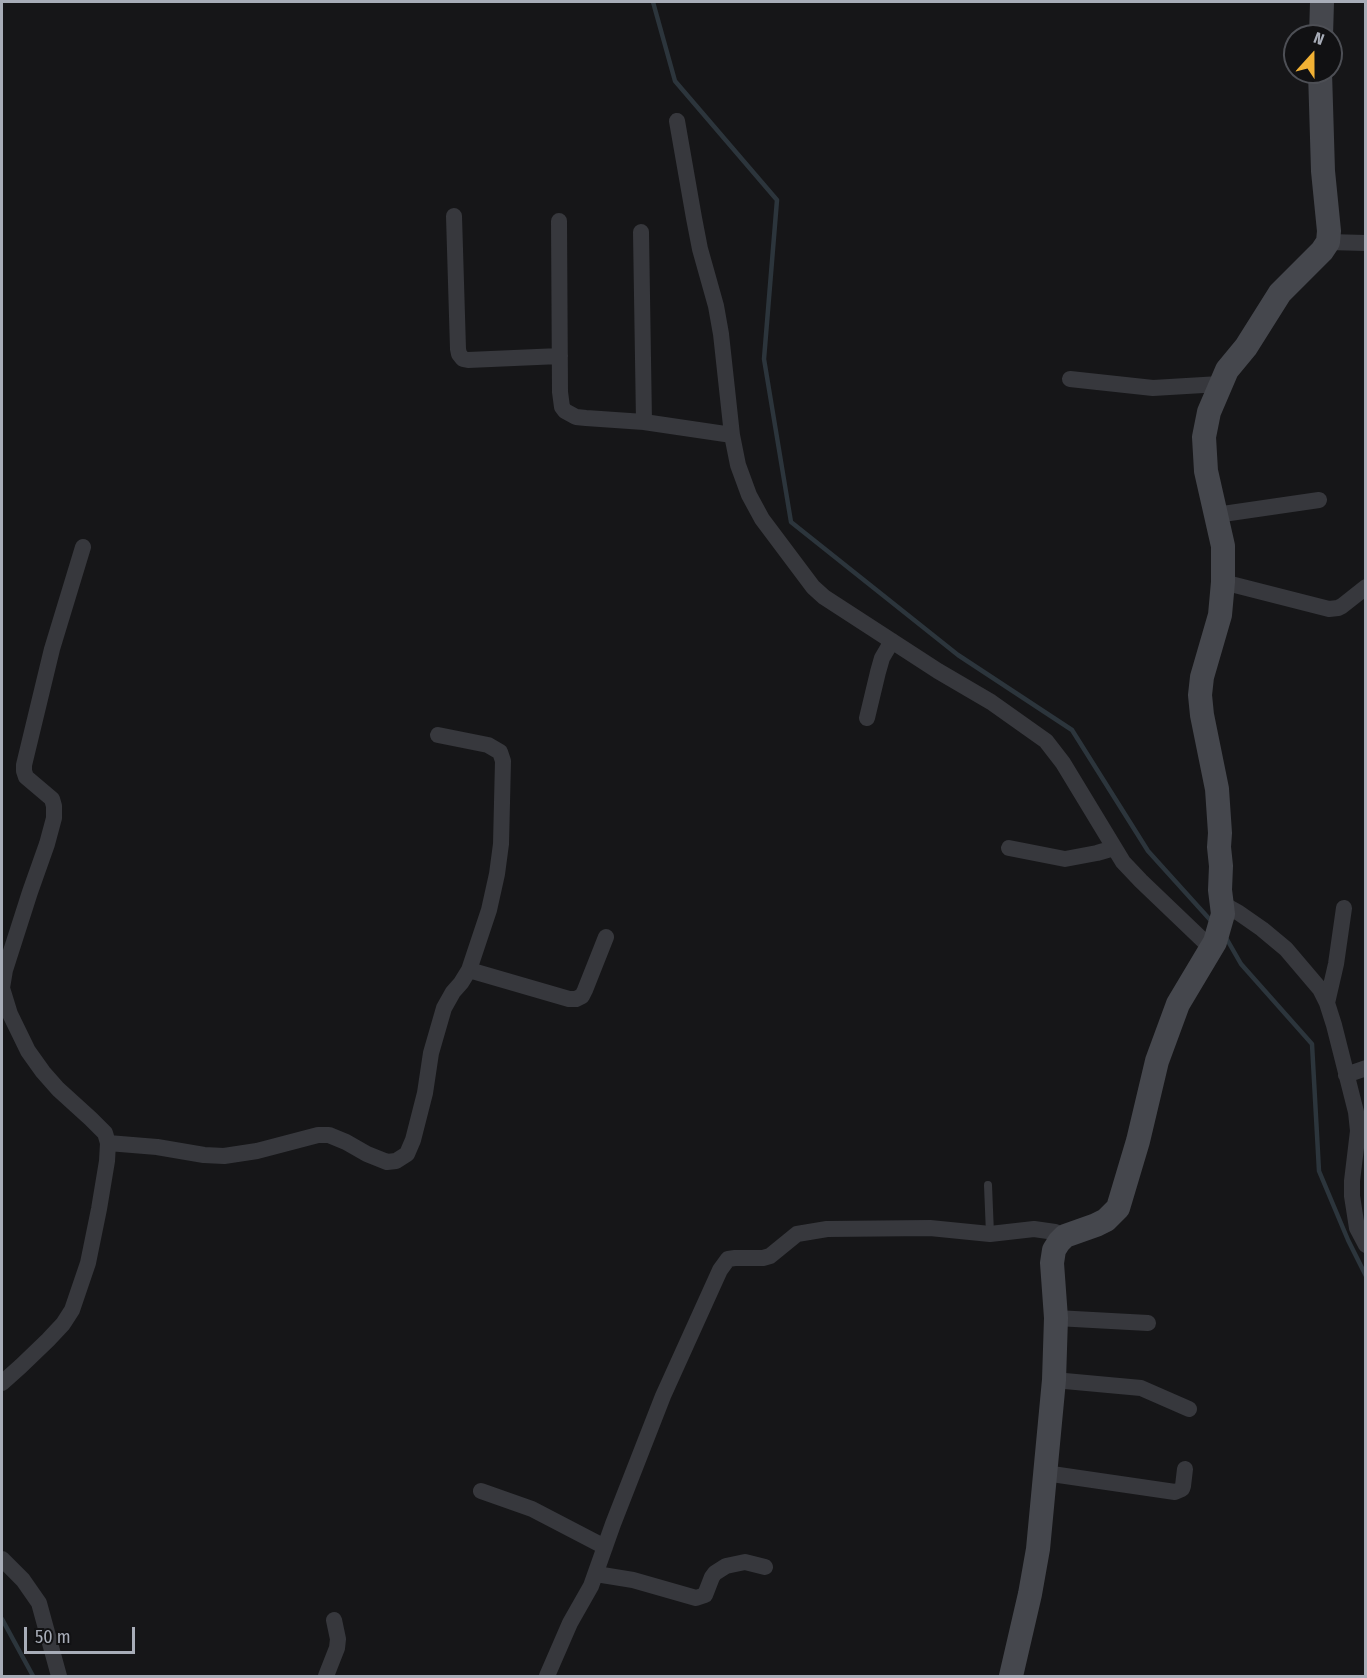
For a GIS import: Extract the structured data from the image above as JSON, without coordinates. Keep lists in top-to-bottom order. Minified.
{"scale_bar":"50 m","north":"top"}
